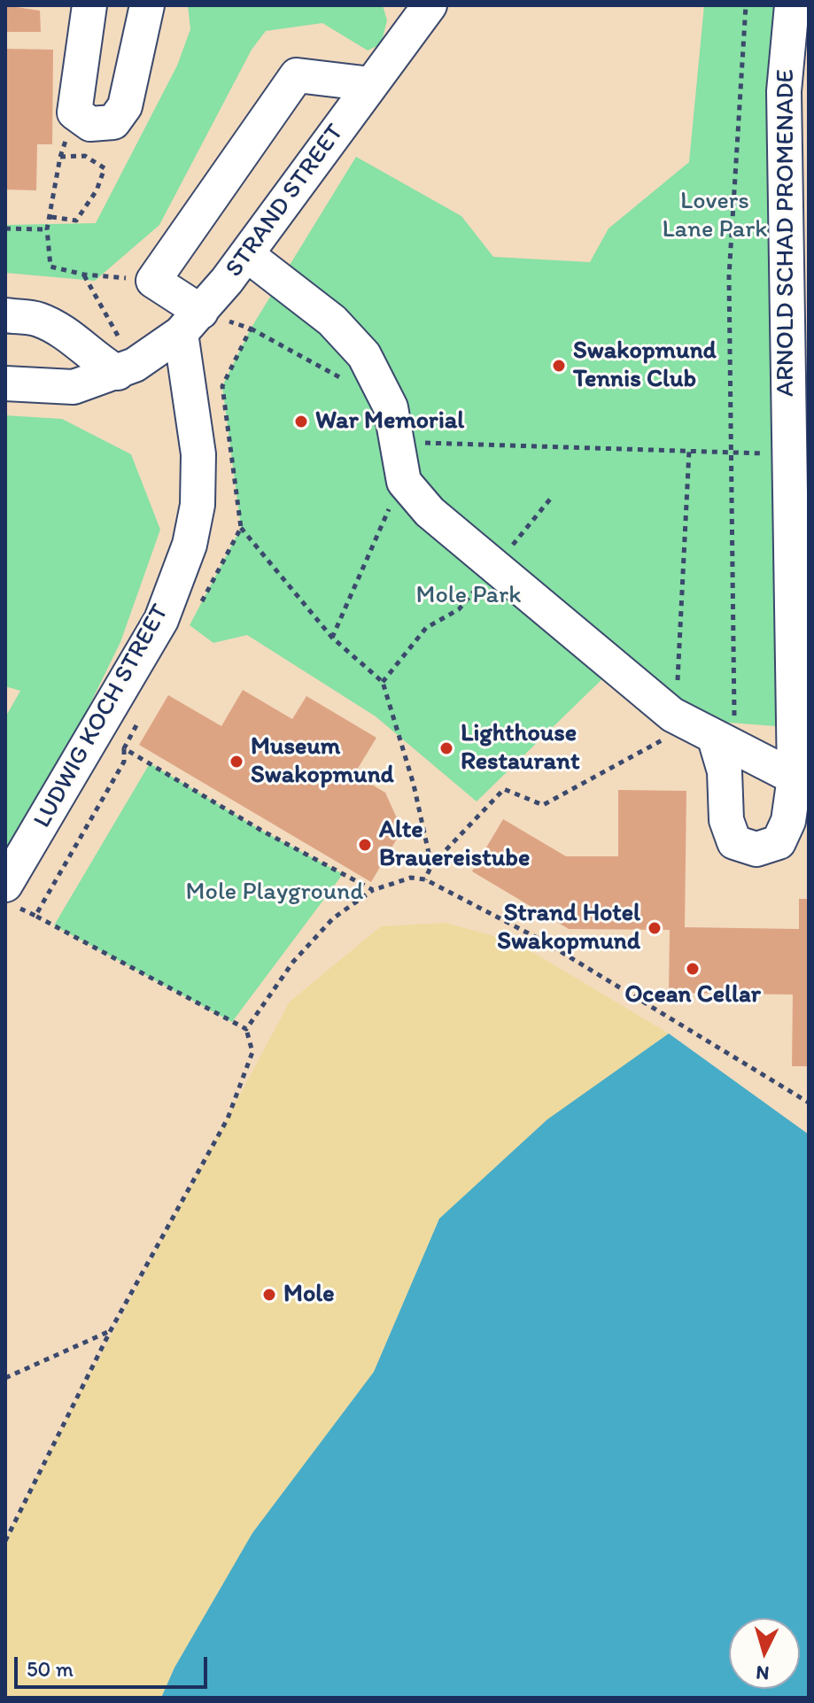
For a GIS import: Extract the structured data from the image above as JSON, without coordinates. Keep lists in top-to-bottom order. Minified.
{"streets":{"street":["STRAND STREET","ARNOLD SCHAD PROMENADE","LUDWIG KOCH STREET"]},"crossings":[["STRAND STREET","LUDWIG KOCH STREET"]],"parks":["Lovers Lane Park","Mole Park","Mole Playground"],"places":["Swakopmund Tennis Club","War Memorial","Lighthouse Restaurant","Museum Swakopmund","Alte Brauereistube","Strand Hotel Swakopmund","Ocean Cellar","Mole"],"scale_bar":"50 m","north":"bottom"}
